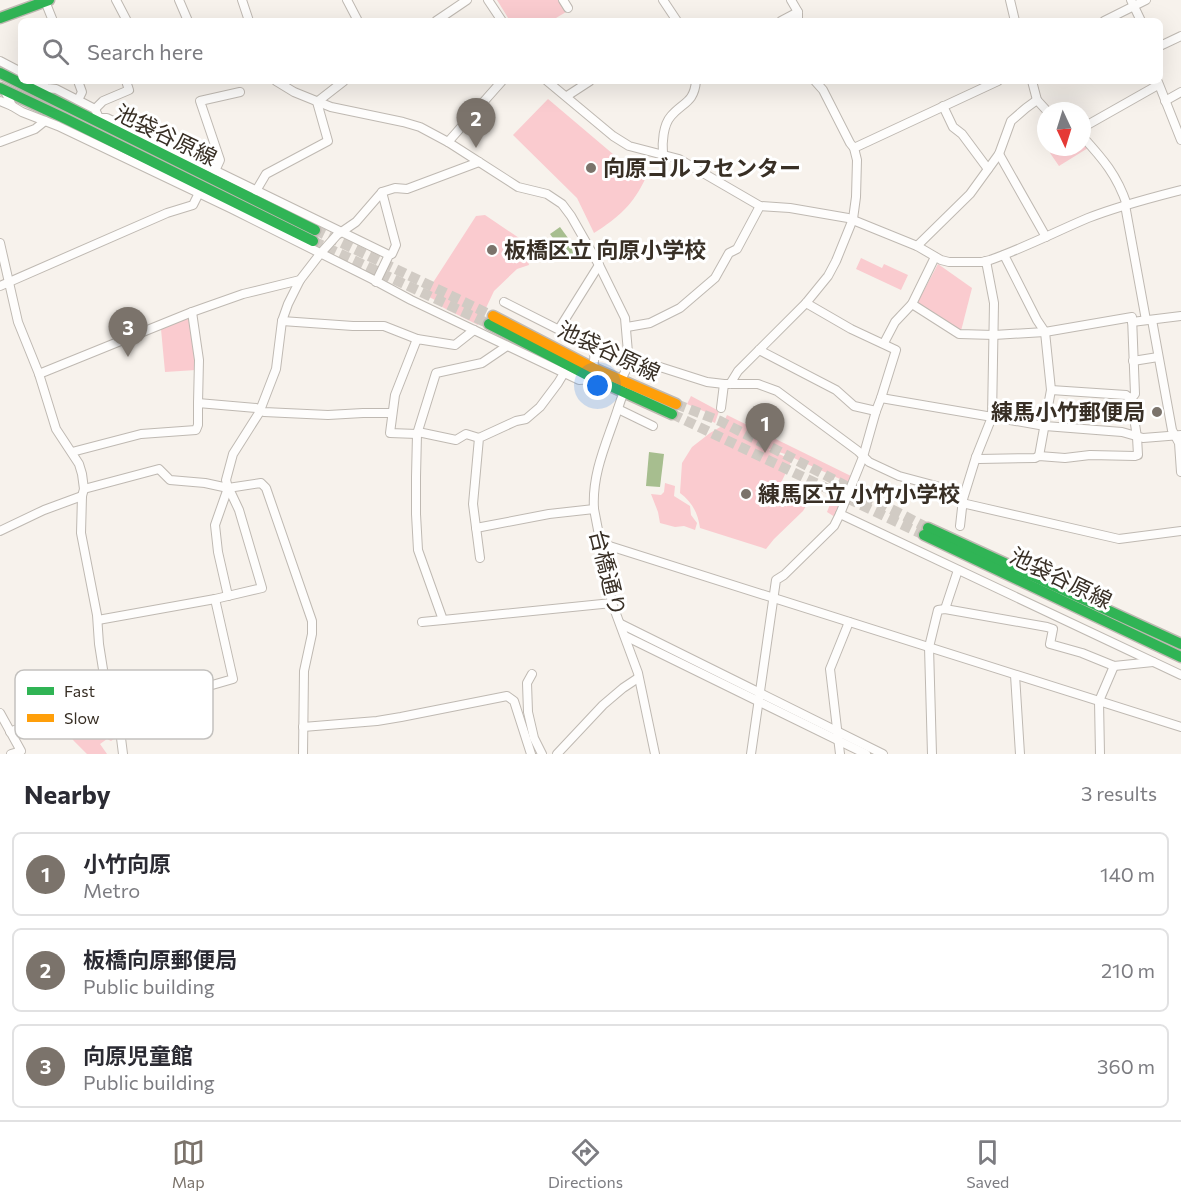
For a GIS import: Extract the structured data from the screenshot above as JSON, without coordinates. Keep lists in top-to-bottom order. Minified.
{"streets":{"main road":["池袋谷原線"],"street":["台橋通り"]},"crossings":[["池袋谷原線","台橋通り"]],"places":["向原ゴルフセンター","板橋区立 向原小学校","練馬小竹郵便局","練馬区立 小竹小学校"],"legend":["Fast","Slow"],"north":"bottom","page":{"search":"Search here","pins":["2","3","1"],"heading":["Nearby","3 results"],"list":[{"mark":"1","name":"小竹向原","note":"Metro","value":"140 m"},{"mark":"2","name":"板橋向原郵便局","note":"Public building","value":"210 m"},{"mark":"3","name":"向原児童館","note":"Public building","value":"360 m"}],"nav":["Map","Directions","Saved"]}}
